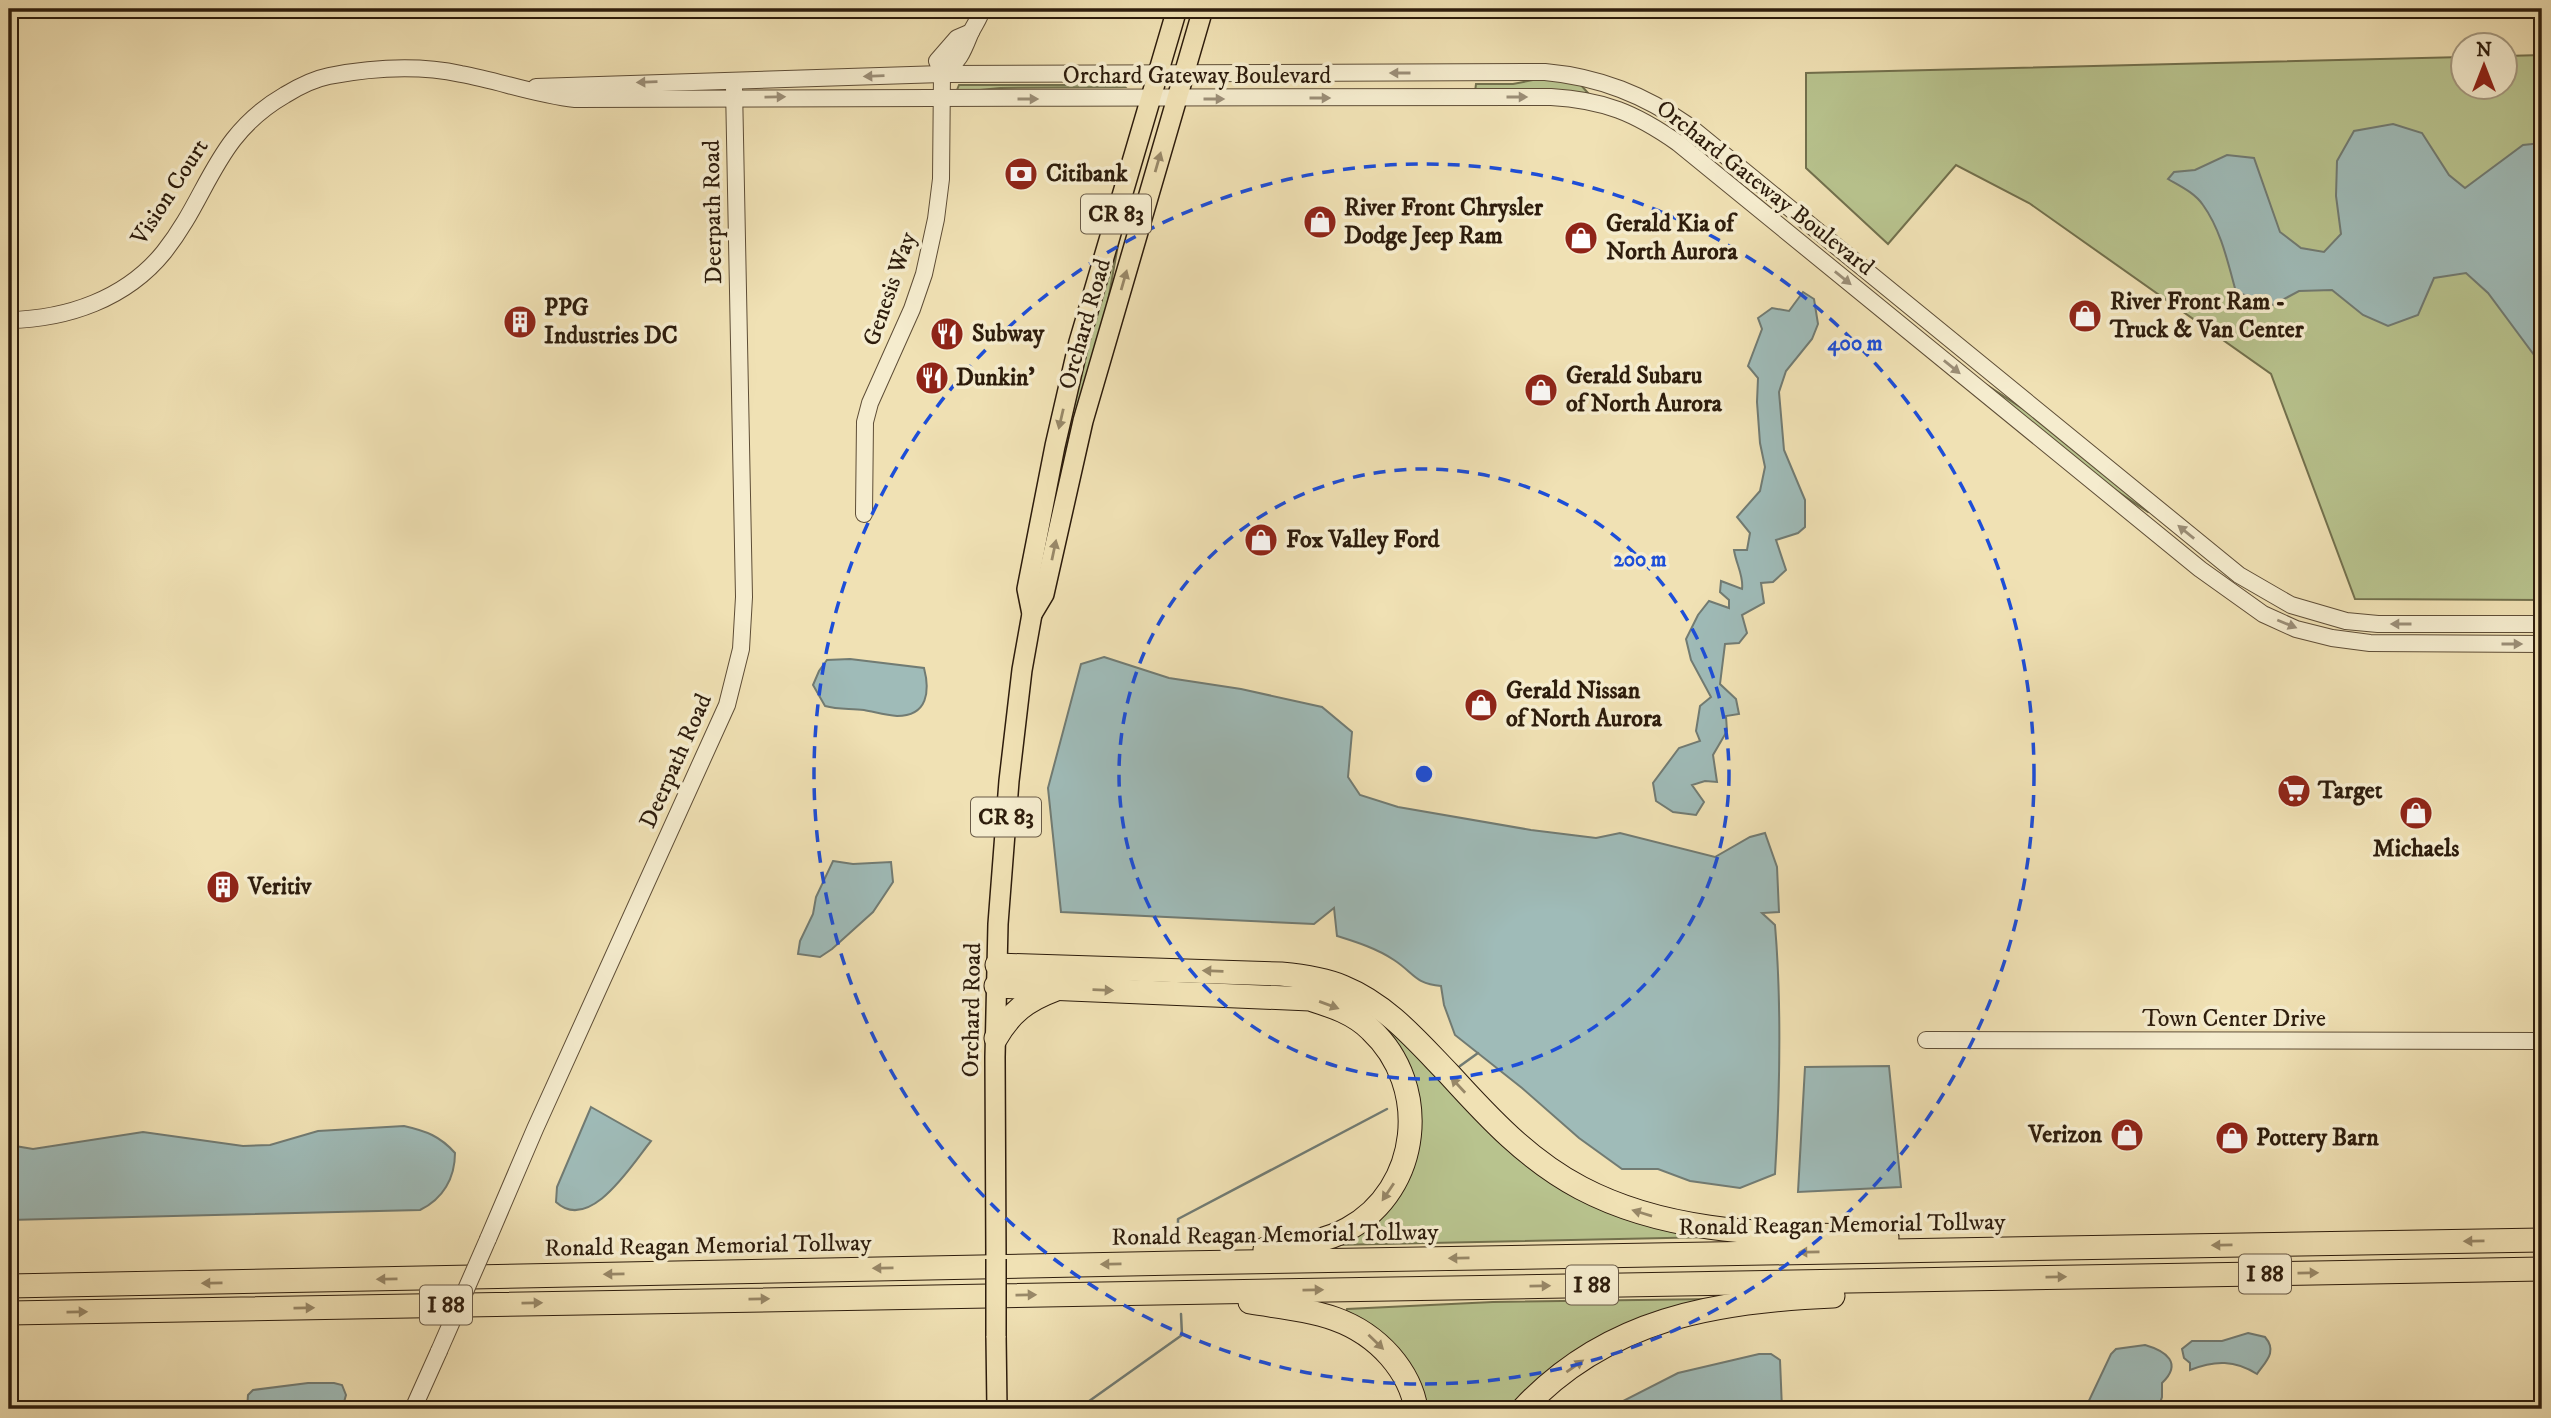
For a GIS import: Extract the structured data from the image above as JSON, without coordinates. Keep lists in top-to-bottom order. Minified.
{"streets":{"highway":["Ronald Reagan Memorial Tollway","I 88"],"main road":["CR 83","Orchard Road"],"street":["Orchard Gateway Boulevard","Vision Court","Deerpath Road","Genesis Way","Town Center Drive"]},"crossings":[["Orchard Gateway Boulevard","Vision Court"],["Orchard Gateway Boulevard","Deerpath Road"],["Orchard Gateway Boulevard","Genesis Way"],["Orchard Gateway Boulevard","Orchard Road"]],"places":{"bank":["Citibank"],"shop":["River Front Chrysler Dodge Jeep Ram","Gerald Kia of North Aurora","River Front Ram - Truck & Van Center","Gerald Subaru of North Aurora","Fox Valley Ford","Gerald Nissan of North Aurora","Michaels","Verizon","Pottery Barn"],"building":["PPG Industries DC","Veritiv"],"restaurant":["Subway","Dunkin'"],"supermarket":["Target"]},"north":"top","rings":["400 m","200 m"]}
